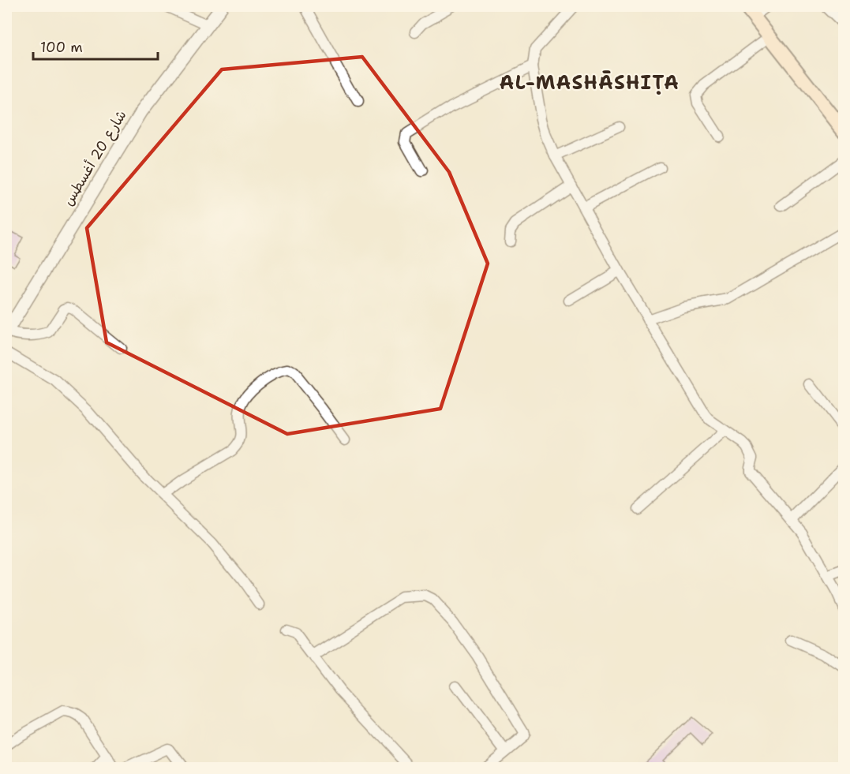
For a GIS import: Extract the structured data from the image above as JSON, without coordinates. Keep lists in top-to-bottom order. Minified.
{"streets":{"street":["شارع 20 أغسطس"]},"districts":["AL-MASHĀSHIṬA"],"scale_bar":"100 m"}
